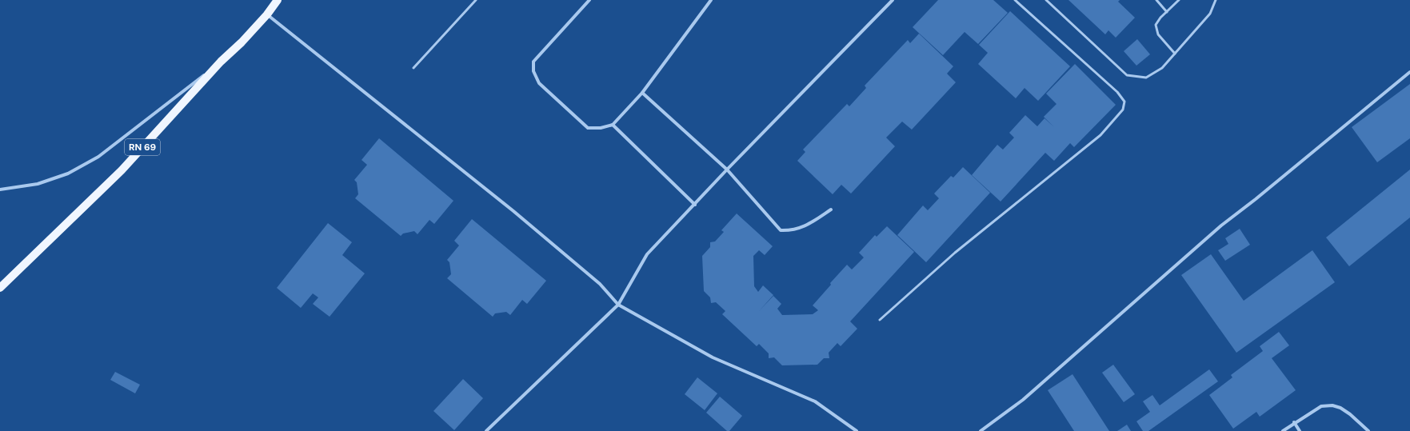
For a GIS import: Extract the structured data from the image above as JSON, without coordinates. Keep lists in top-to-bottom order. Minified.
{"streets":{"main road":["RN 69"]}}
